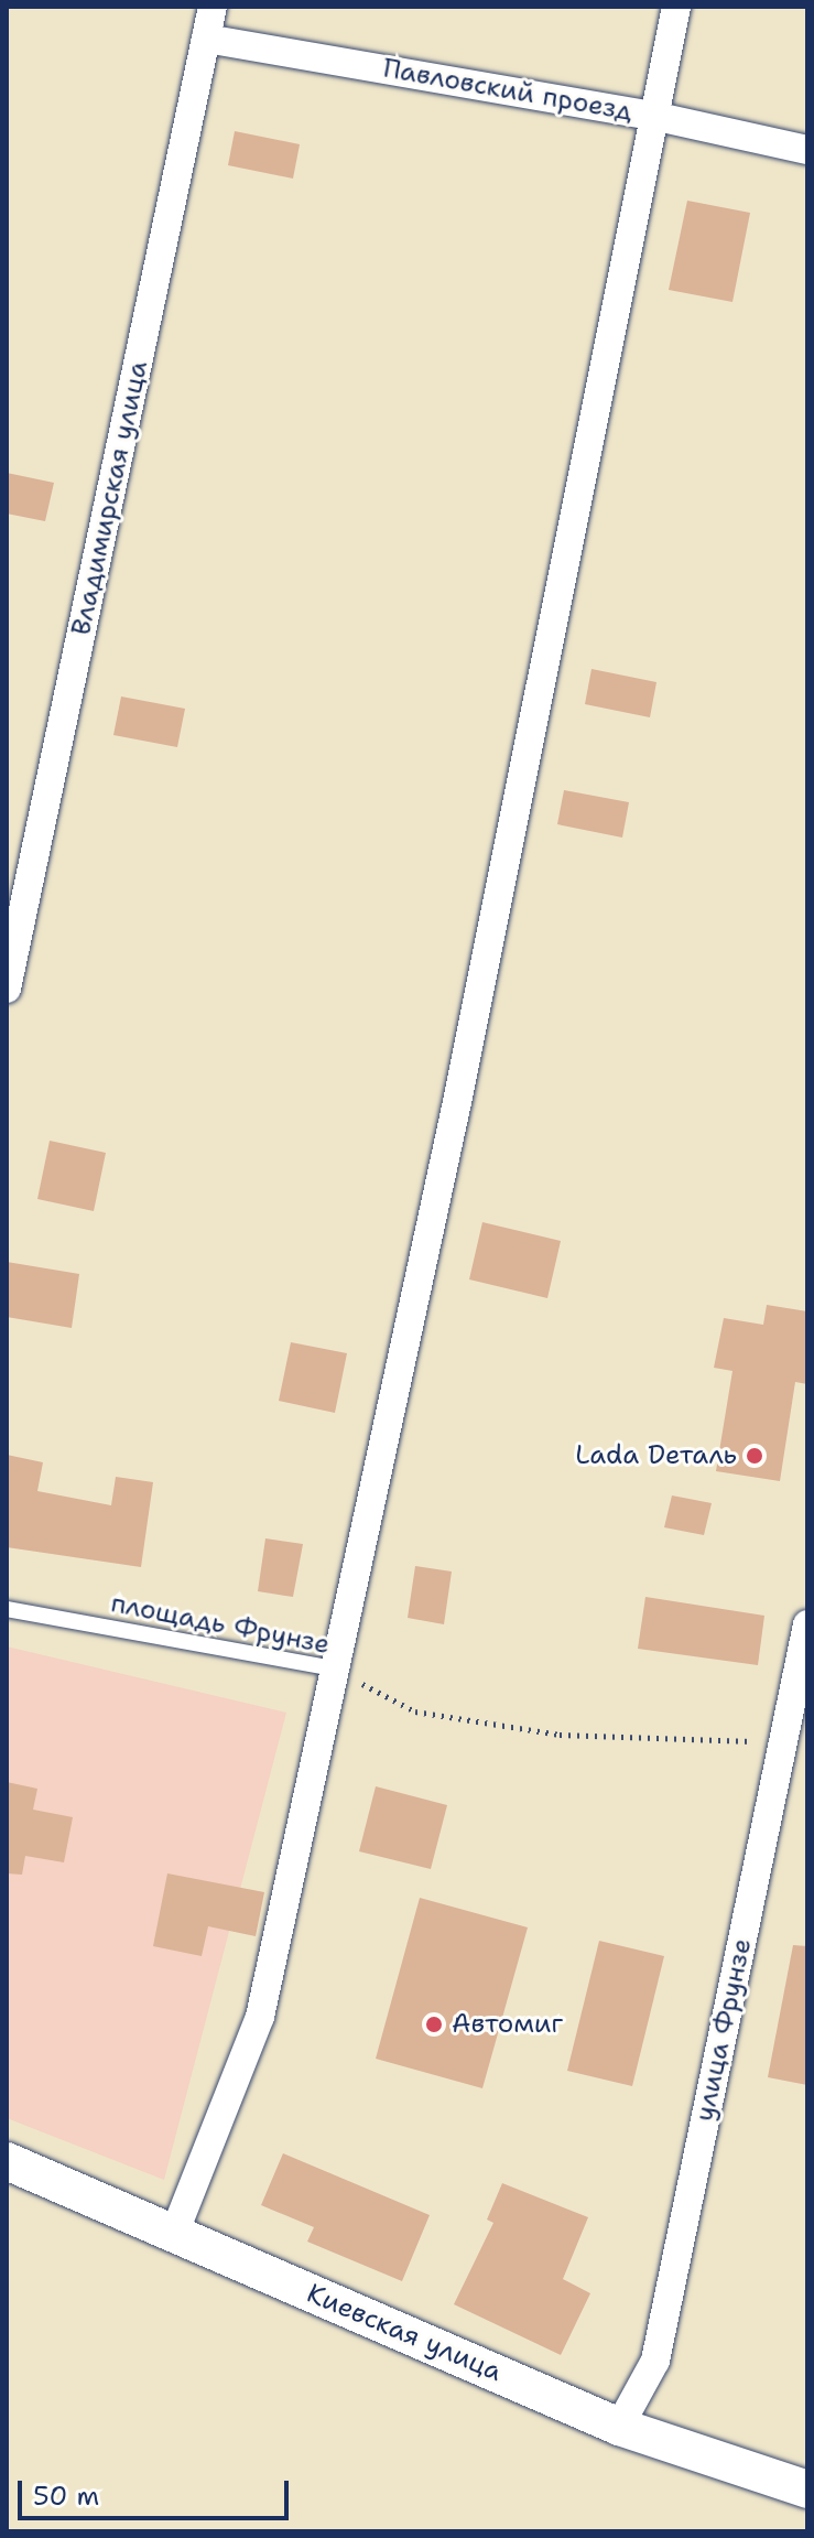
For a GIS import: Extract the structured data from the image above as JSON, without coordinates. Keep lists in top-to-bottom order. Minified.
{"streets":{"street":["Павловский проезд","Владимирская улица","улица Фрунзе","Киевская улица"],"lane":["площадь Фрунзе"]},"crossings":[["Павловский проезд","Владимирская улица"],["площадь Фрунзе","улица Фрунзе"],["улица Фрунзе","Киевская улица"]],"places":["Lada Dеталь","Автомиг"],"scale_bar":"50 m"}
